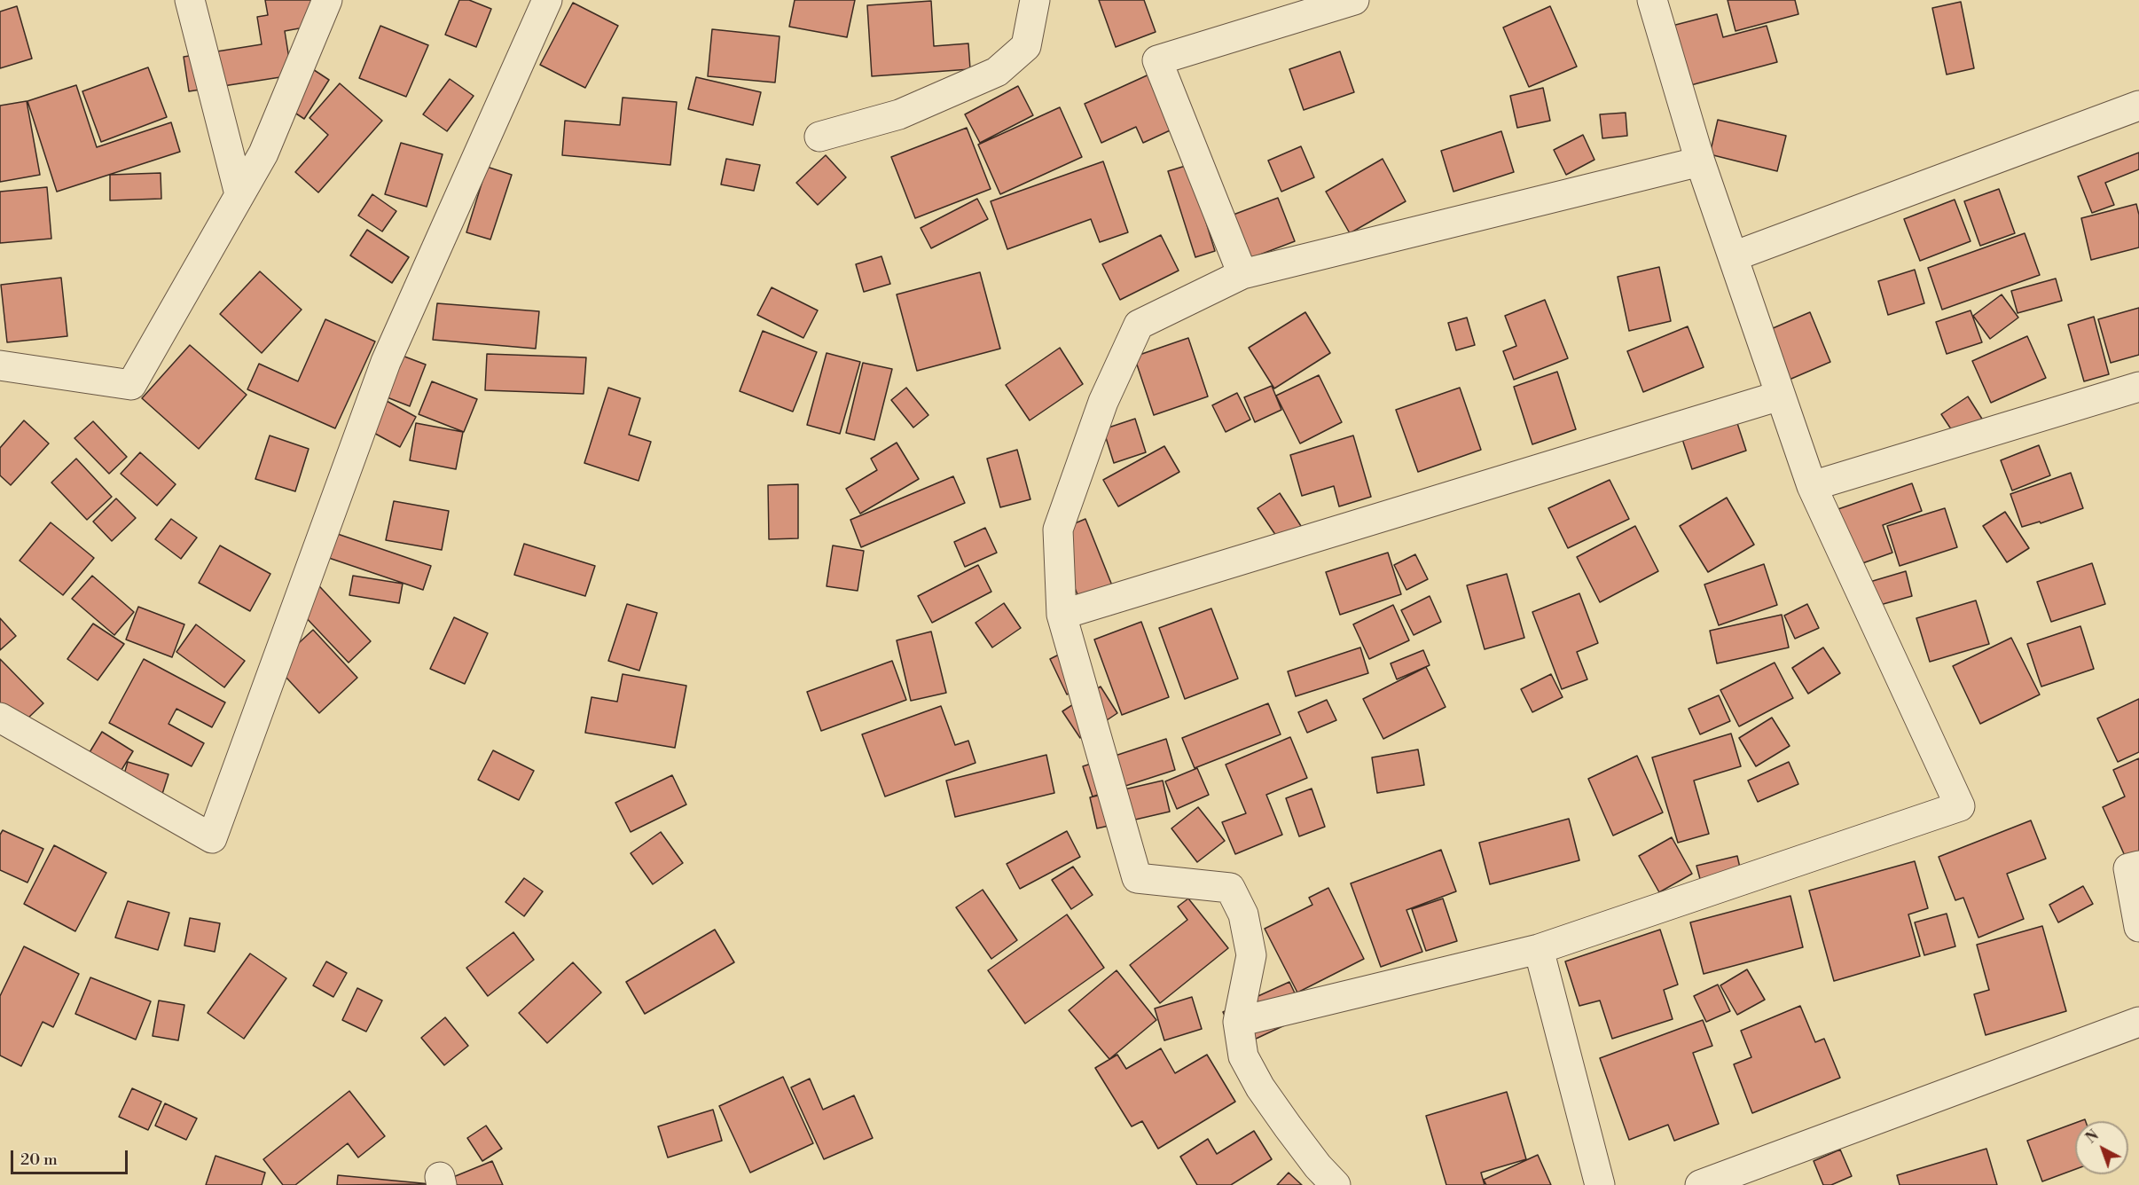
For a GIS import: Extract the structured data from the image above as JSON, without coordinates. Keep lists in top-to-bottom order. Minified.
{"scale_bar":"20 m","north":"top left"}
